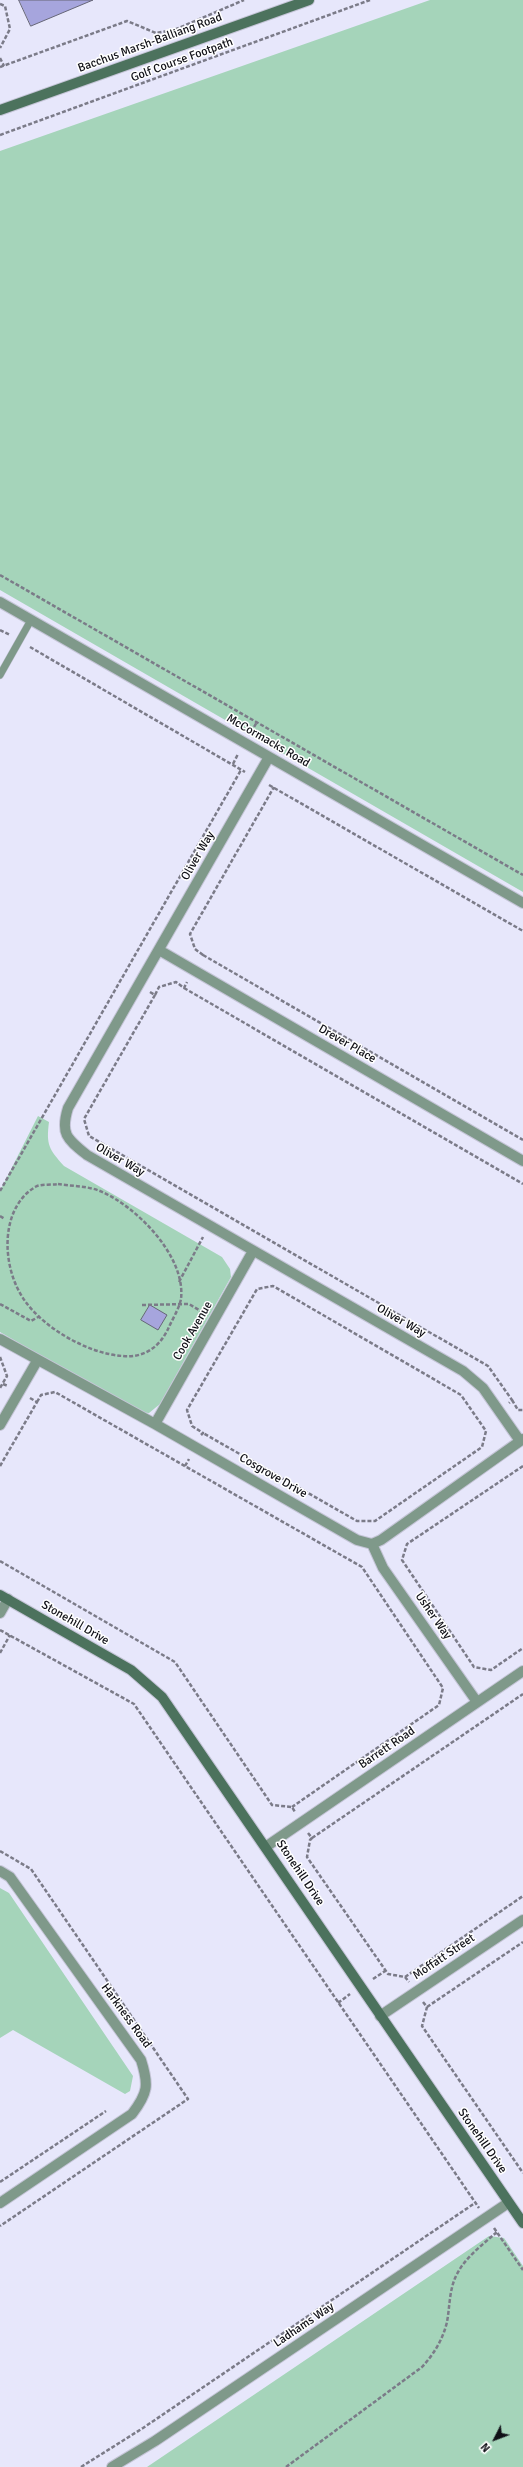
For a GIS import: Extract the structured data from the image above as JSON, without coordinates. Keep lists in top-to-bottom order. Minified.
{"streets":{"street":["Bacchus Marsh-Balliang Road","McCormacks Road","Oliver Way","Drever Place","Cook Avenue","Cosgrove Drive","Usher Way","Stonehill Drive","Barrett Road","Moffatt Street","Harkness Road","Ladhams Way"],"path":["Golf Course Footpath"]},"crossings":[["McCormacks Road","Oliver Way"],["Oliver Way","Drever Place"],["Oliver Way","Cook Avenue"],["Cook Avenue","Cosgrove Drive"],["Cosgrove Drive","Usher Way"],["Usher Way","Barrett Road"],["Stonehill Drive","Barrett Road"],["Stonehill Drive","Moffatt Street"],["Stonehill Drive","Ladhams Way"]],"north":"bottom left"}
